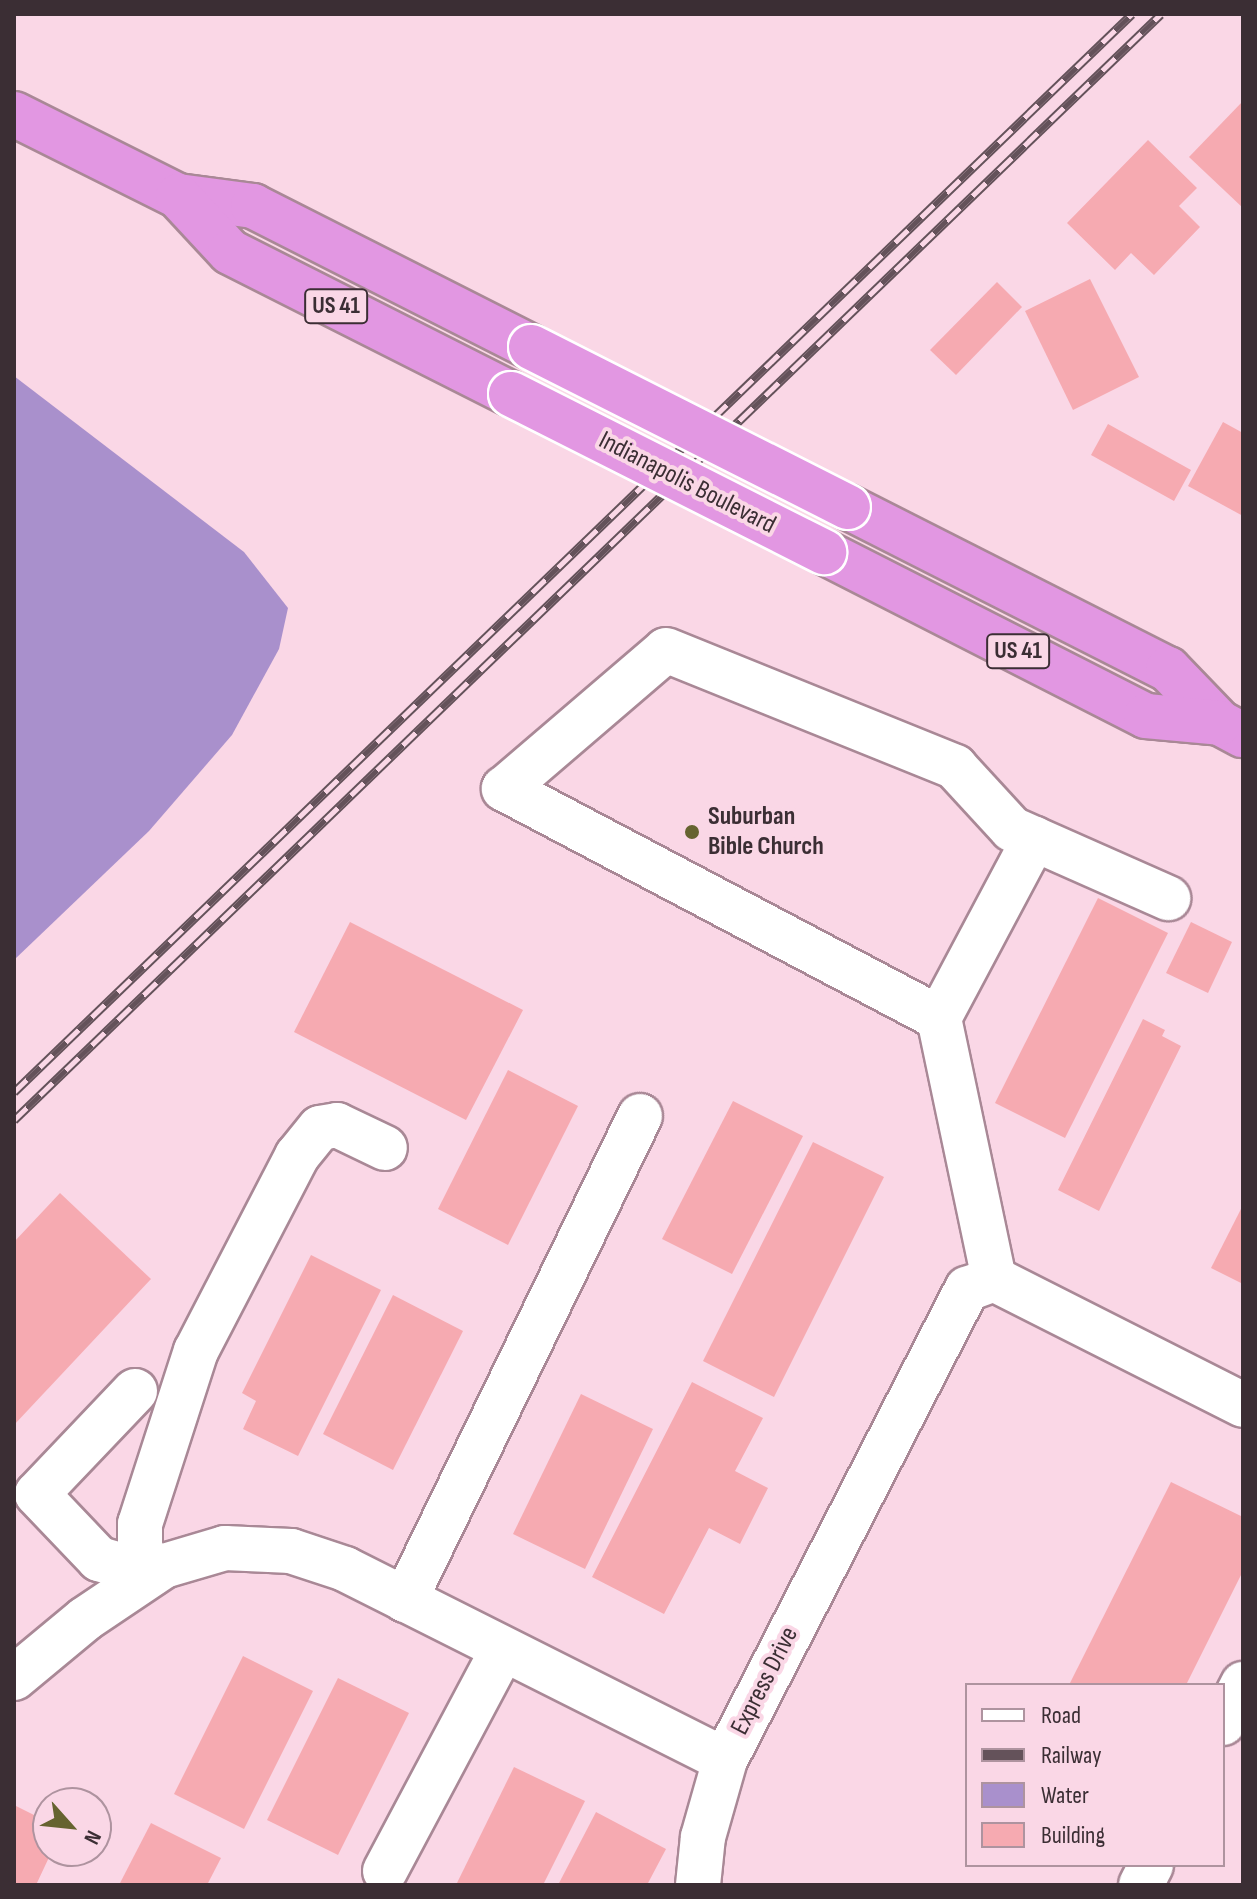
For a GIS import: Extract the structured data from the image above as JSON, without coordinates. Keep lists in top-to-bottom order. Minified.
{"streets":{"highway":["US 41","Indianapolis Boulevard"],"street":["Express Drive"]},"places":["Suburban Bible Church"],"legend":["Road","Railway","Water","Building"],"north":"bottom right"}
